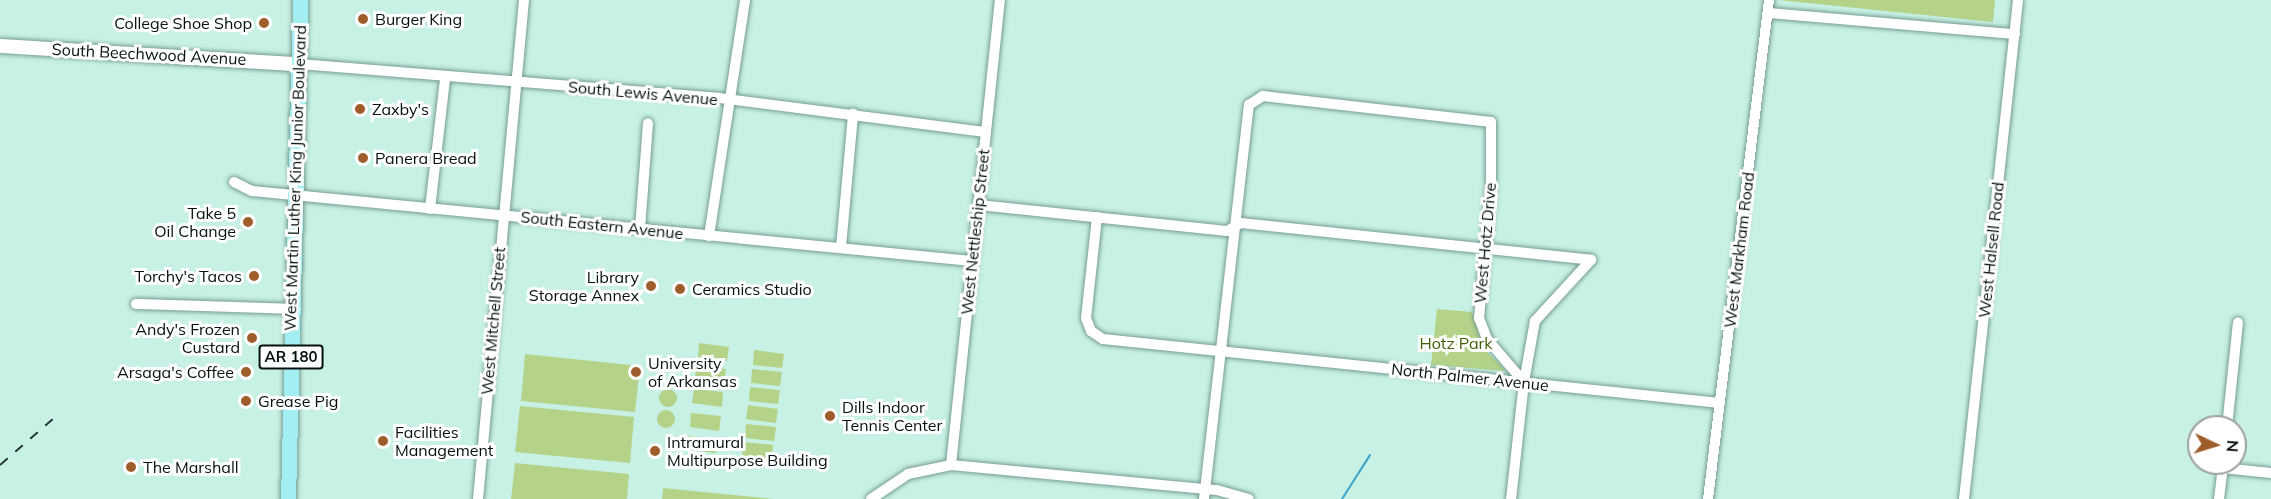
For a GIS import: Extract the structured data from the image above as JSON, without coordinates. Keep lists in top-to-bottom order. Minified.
{"streets":{"main road":["West Martin Luther King Junior Boulevard","AR 180"],"street":["South Beechwood Avenue","South Lewis Avenue","South Eastern Avenue","West Nettleship Street","West Hotz Drive","West Markham Road","West Halsell Road","West Mitchell Street","North Palmer Avenue"]},"crossings":[["South Beechwood Avenue","South Lewis Avenue"],["South Beechwood Avenue","West Martin Luther King Junior Boulevard"],["South Lewis Avenue","West Martin Luther King Junior Boulevard"],["South Lewis Avenue","West Nettleship Street"],["South Lewis Avenue","West Mitchell Street"],["West Martin Luther King Junior Boulevard","South Eastern Avenue"],["South Eastern Avenue","West Nettleship Street"],["South Eastern Avenue","West Mitchell Street"],["West Hotz Drive","North Palmer Avenue"],["West Markham Road","North Palmer Avenue"]],"parks":["Hotz Park"],"places":["Burger King","College Shoe Shop","Zaxby's","Panera Bread","Take 5 Oil Change","Torchy's Tacos","Library Storage Annex","Ceramics Studio","Andy's Frozen Custard","Arsaga's Coffee","University of Arkansas","Grease Pig","Dills Indoor Tennis Center","Facilities Management","Intramural Multipurpose Building","The Marshall"],"north":"right"}
